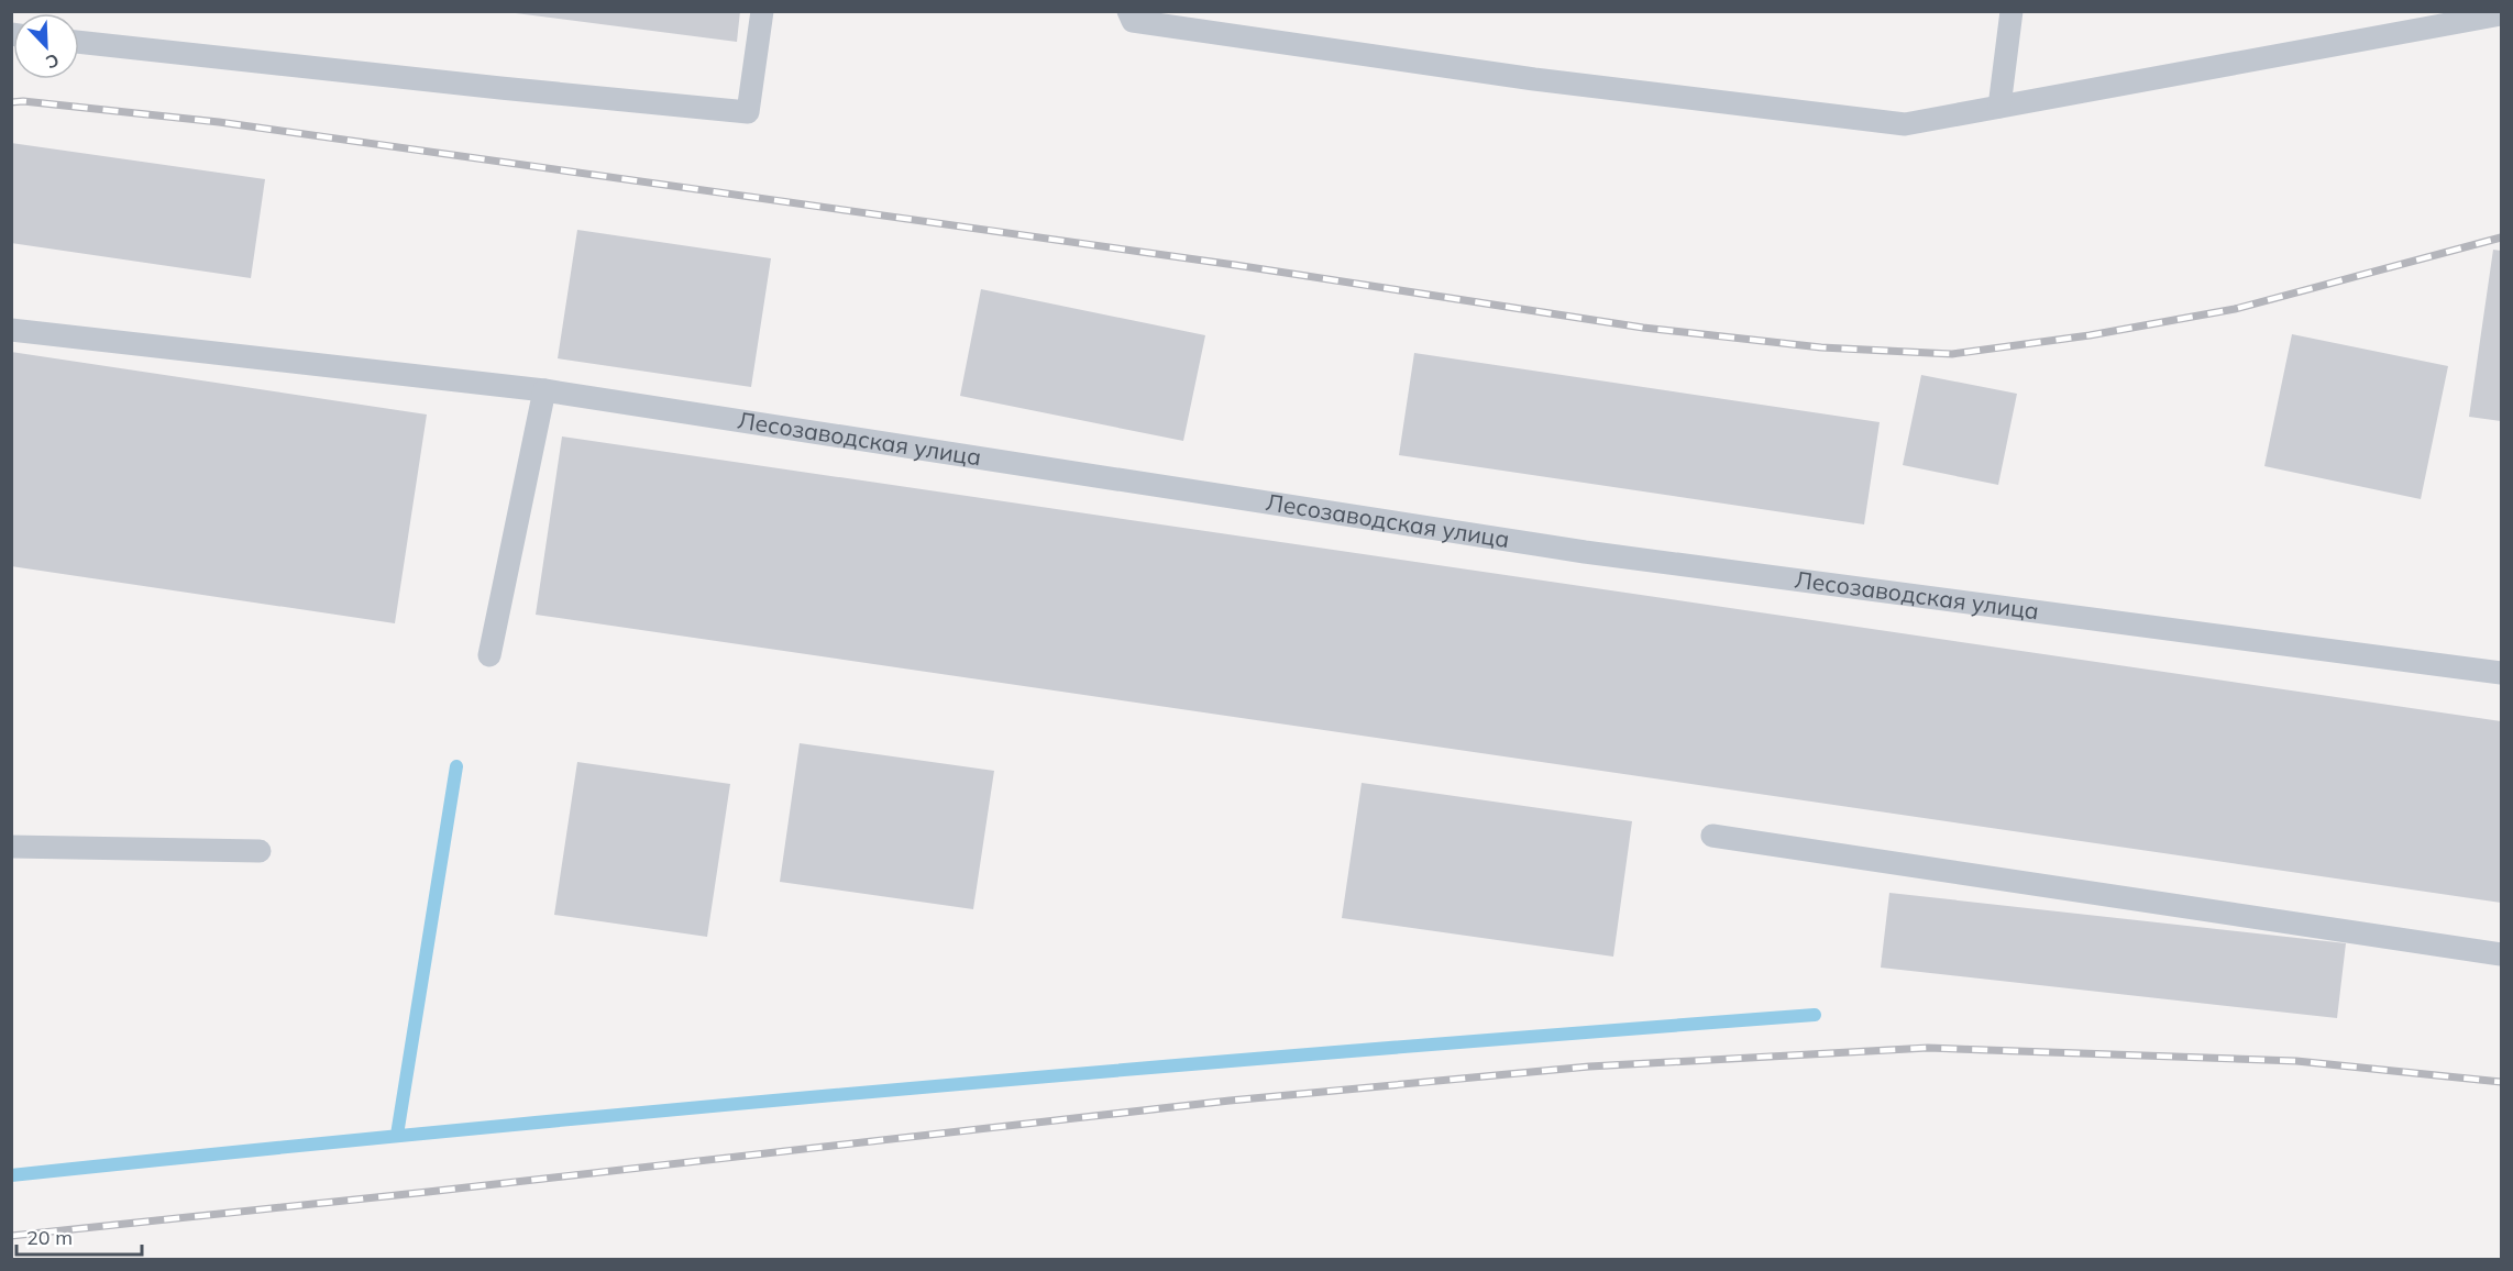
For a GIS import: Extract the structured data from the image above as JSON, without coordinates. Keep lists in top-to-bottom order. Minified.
{"streets":{"lane":["Лесозаводская улица"]},"scale_bar":"20 m","north":"bottom right"}
